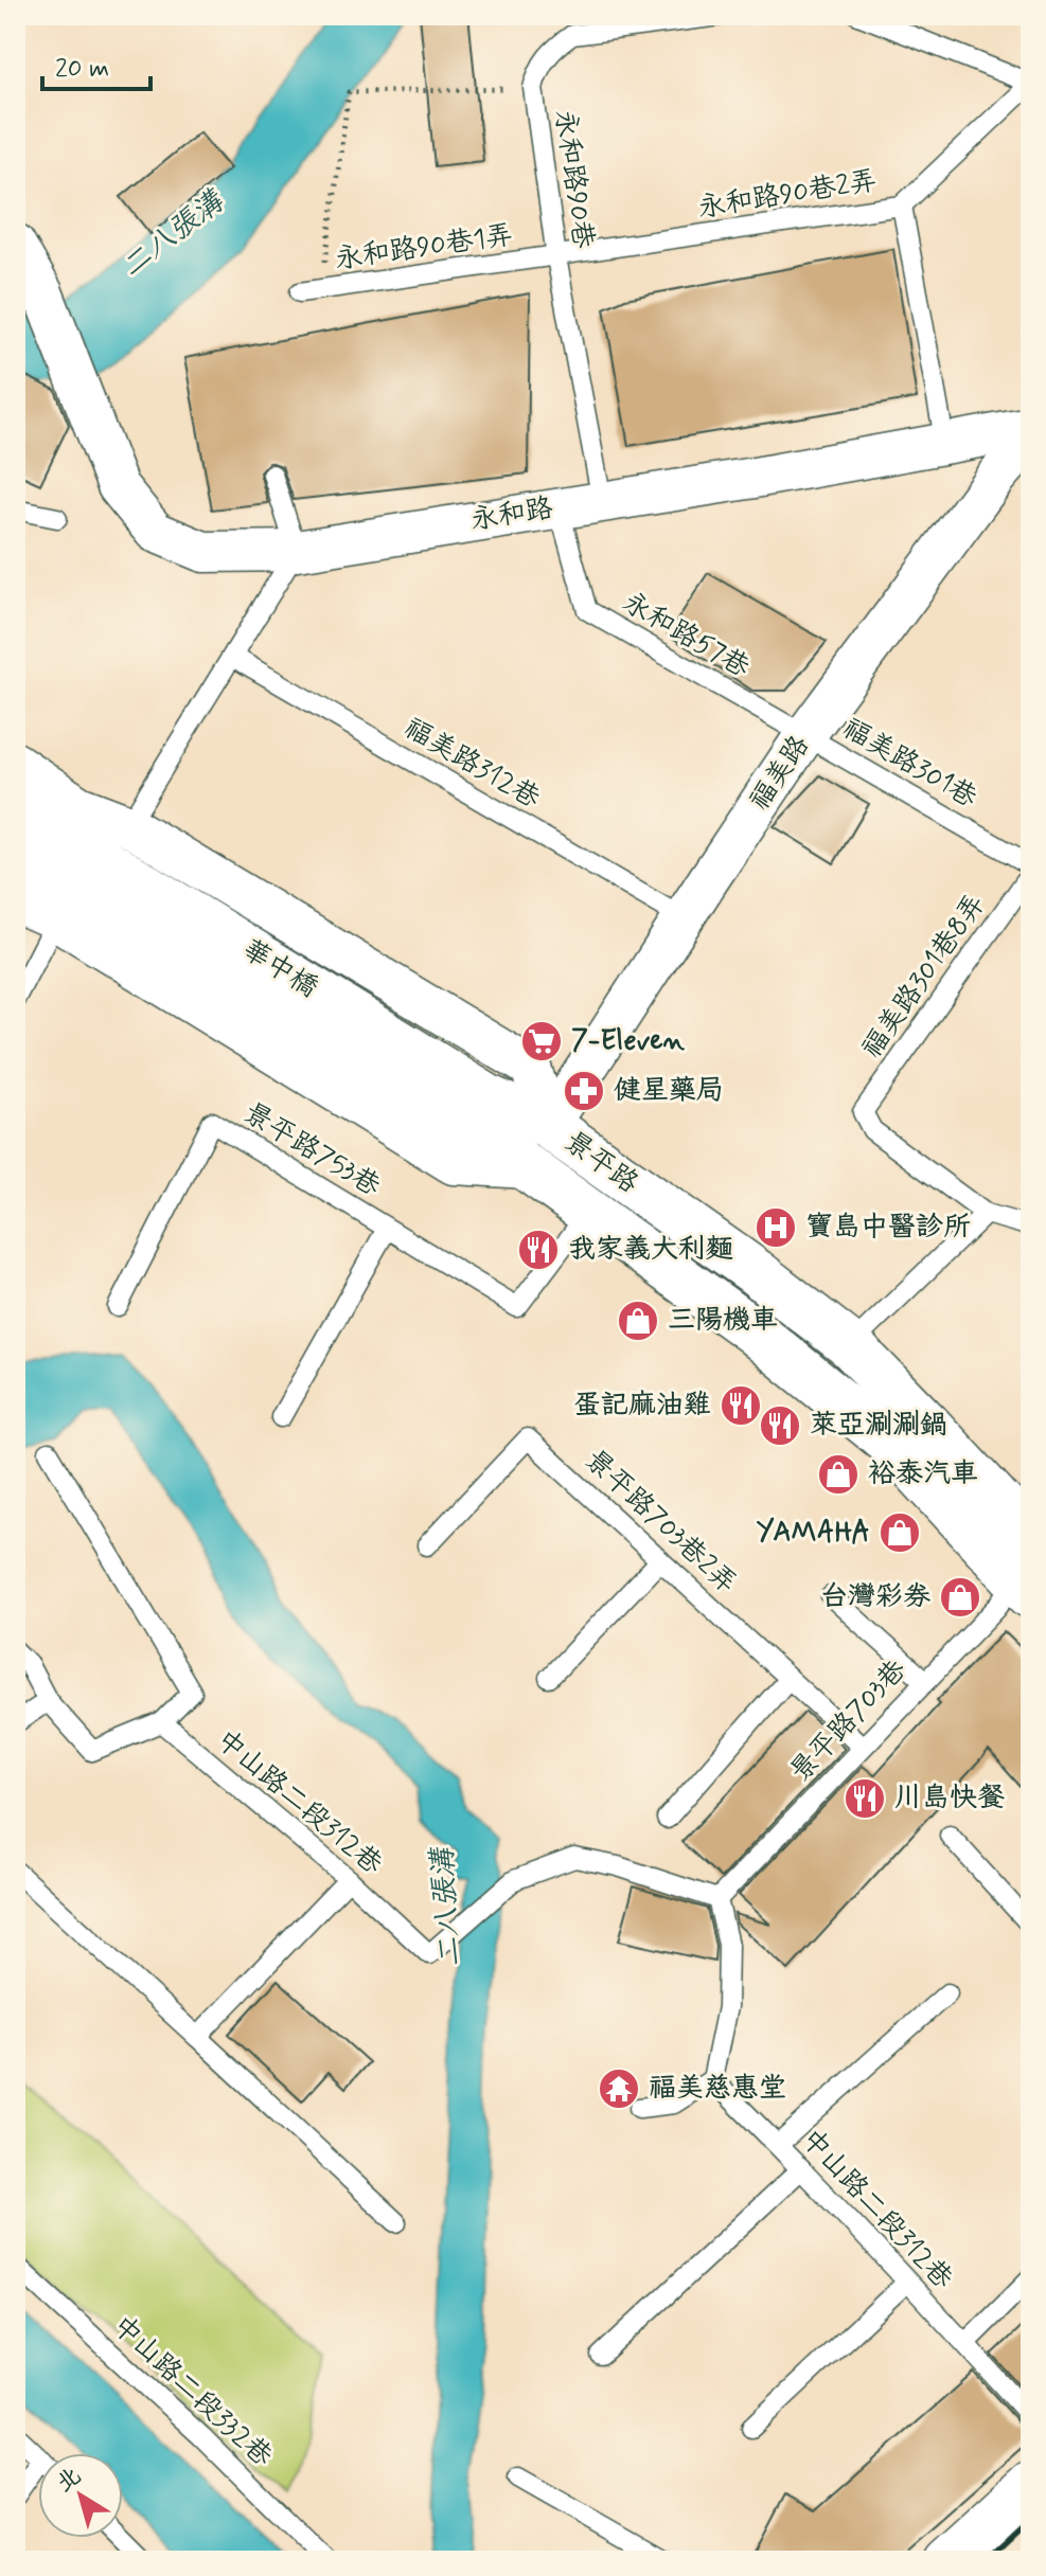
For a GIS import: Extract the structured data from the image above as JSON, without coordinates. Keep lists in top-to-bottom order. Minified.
{"streets":{"main road":["華中橋","景平路"],"street":["永和路","福美路"],"lane":["永和路90巷","永和路90巷2弄","永和路90巷1弄","永和路57巷","福美路312巷","福美路301巷","福美路301巷8弄","景平路753巷","景平路703巷2弄","景平路703巷","中山路二段312巷","中山路二段332巷"]},"crossings":[["永和路90巷","永和路90巷2弄"],["永和路90巷","永和路90巷1弄"],["永和路90巷","永和路"],["永和路90巷2弄","永和路90巷1弄"],["永和路","永和路57巷"],["永和路57巷","福美路301巷"],["永和路57巷","福美路"],["福美路312巷","福美路"],["福美路301巷","福美路"],["福美路","華中橋"],["福美路","景平路"],["華中橋","景平路"],["景平路753巷","景平路"],["景平路","景平路703巷"],["景平路703巷2弄","景平路703巷"],["景平路703巷","中山路二段312巷"]],"water":["二八張溝"],"places":{"supermarket":["7-Eleven"],"pharmacy":["健星藥局"],"hospital":["寶島中醫診所"],"restaurant":["我家義大利麵","蛋記麻油雞","萊亞涮涮鍋","川島快餐"],"shop":["三陽機車","裕泰汽車","YAMAHA","台灣彩券"],"temple":["福美慈惠堂"]},"scale_bar":"20 m","north":"top left"}
